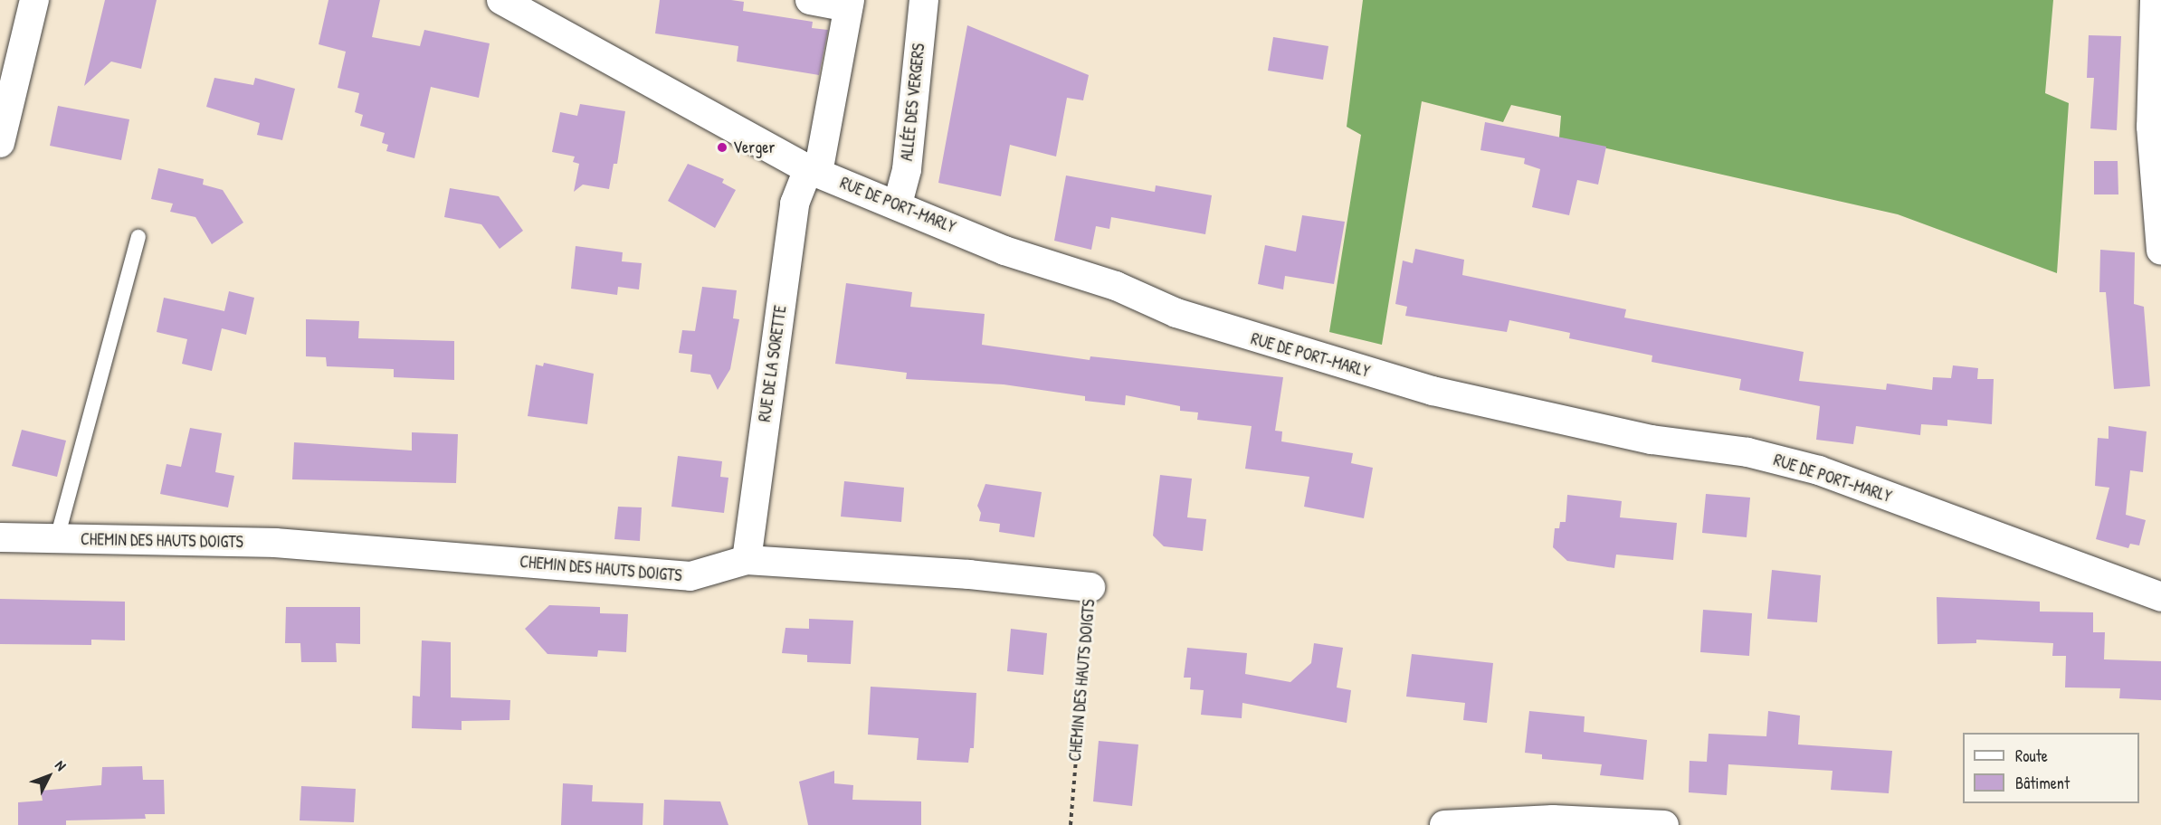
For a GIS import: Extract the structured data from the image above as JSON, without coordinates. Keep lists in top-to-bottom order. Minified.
{"streets":{"street":["ALLÉE DES VERGERS","RUE DE PORT-MARLY","RUE DE LA SORETTE","CHEMIN DES HAUTS DOIGTS"]},"crossings":[["ALLÉE DES VERGERS","RUE DE PORT-MARLY"],["RUE DE PORT-MARLY","RUE DE LA SORETTE"],["RUE DE LA SORETTE","CHEMIN DES HAUTS DOIGTS"]],"places":["Verger"],"legend":["Route","Bâtiment"],"north":"top right"}
